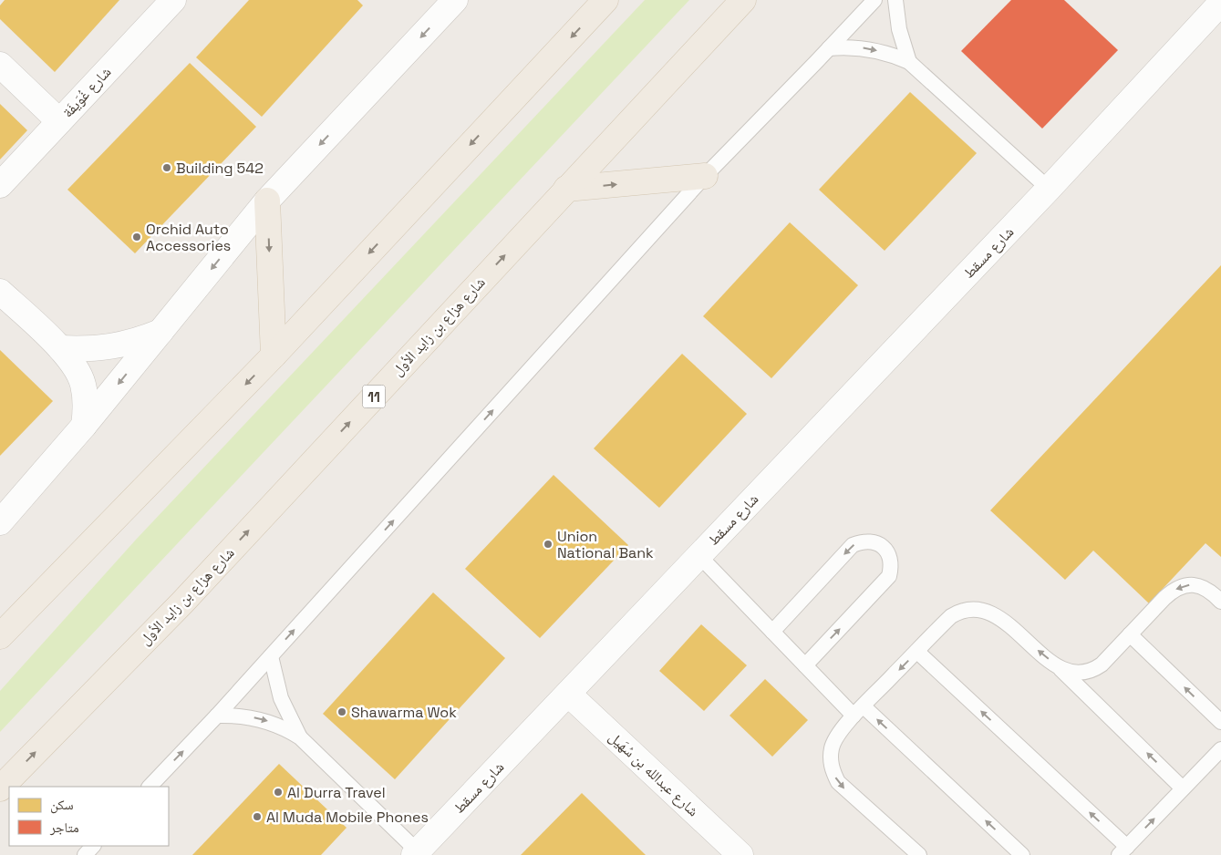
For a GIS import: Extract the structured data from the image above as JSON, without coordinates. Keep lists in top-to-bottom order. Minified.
{"streets":{"main road":["شارع هزاع بن زايد الأول","11"],"street":["شارع غُوَيفَة","شارع مسقط","شارع عبدالله بن سُهَيل"]},"crossings":[["شارع مسقط","شارع عبدالله بن سُهَيل"]],"places":["Building 542","Orchid Auto Accessories","Union National Bank","Shawarma Wok","Al Durra Travel","Al Muda Mobile Phones"],"legend":["سكن","متاجر"]}
